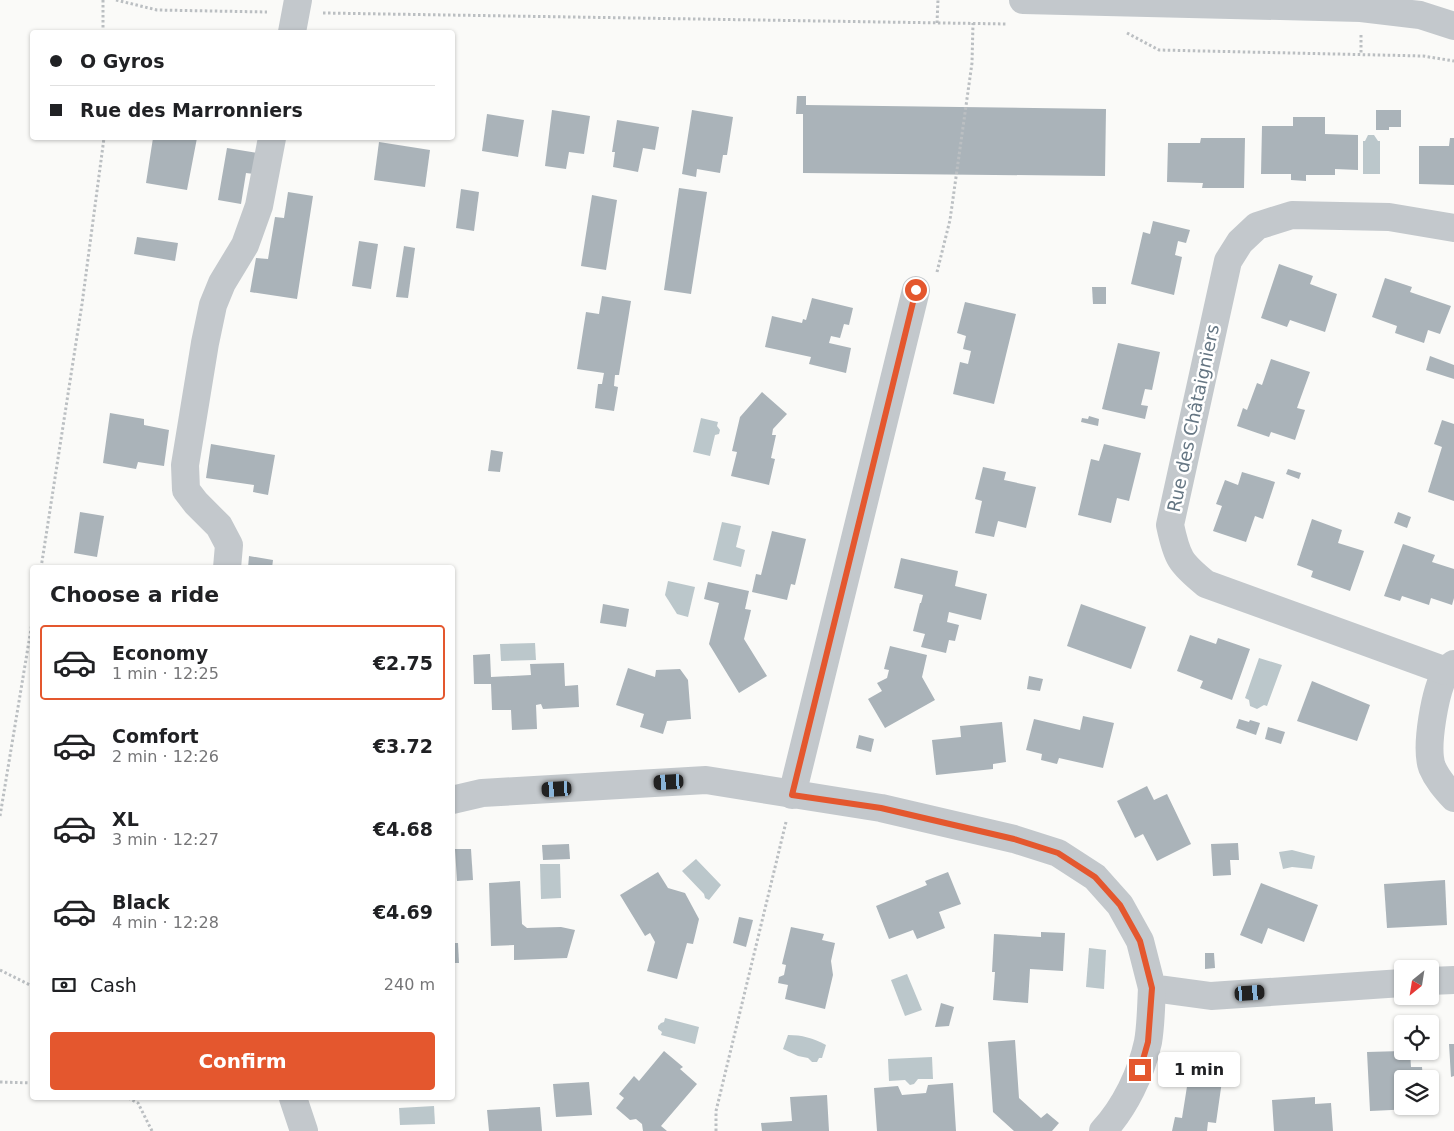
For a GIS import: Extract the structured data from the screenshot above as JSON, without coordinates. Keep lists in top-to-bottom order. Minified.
{"streets":{"street":["Rue des Châtaigniers"]},"north":"bottom left","page":{"banner":["O Gyros","Rue des Marronniers"],"heading":"Choose a ride","list":[{"name":"Economy","note":"1 min · 12:25","value":"€2.75"},{"name":"Comfort","note":"2 min · 12:26","value":"€3.72"},{"name":"XL","note":"3 min · 12:27","value":"€4.68"},{"name":"Black","note":"4 min · 12:28","value":"€4.69"}],"pay":["Cash","240 m"],"buttons":"Confirm","bubble":"1 min"}}
